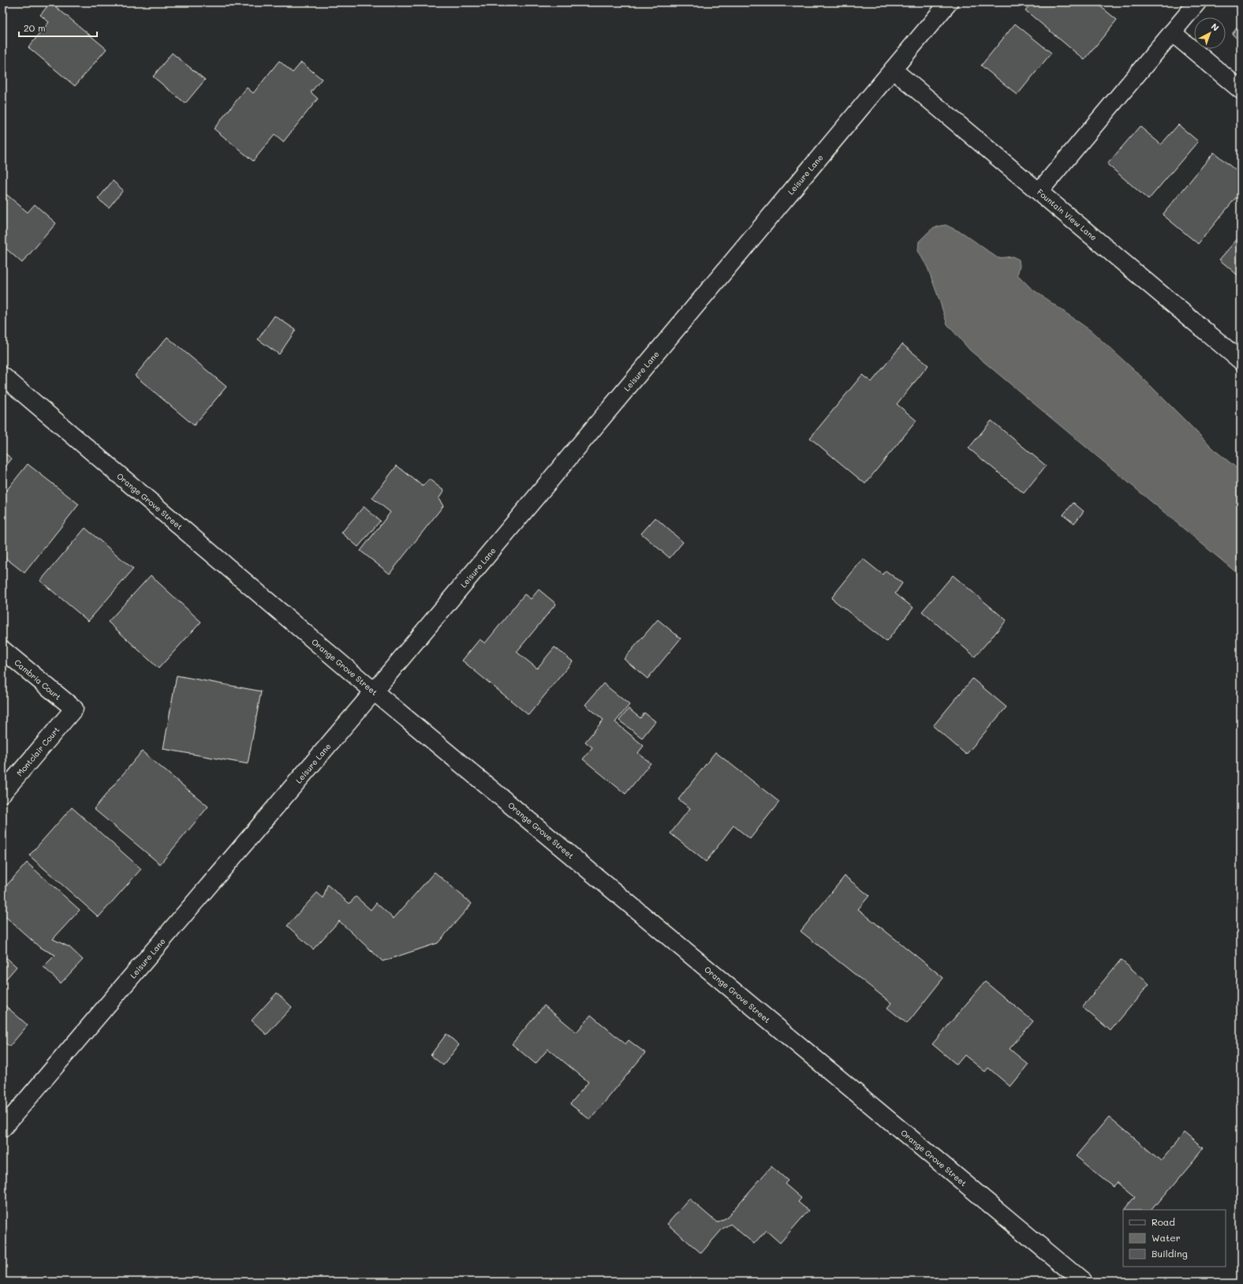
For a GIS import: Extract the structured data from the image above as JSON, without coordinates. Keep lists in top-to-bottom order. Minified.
{"streets":{"street":["Leisure Lane","Fountain View Lane","Orange Grove Street","Cambria Court","Montclair Court"]},"crossings":[["Leisure Lane","Fountain View Lane"],["Leisure Lane","Orange Grove Street"],["Cambria Court","Montclair Court"]],"legend":["Road","Water","Building"],"scale_bar":"20 m","north":"top right"}
